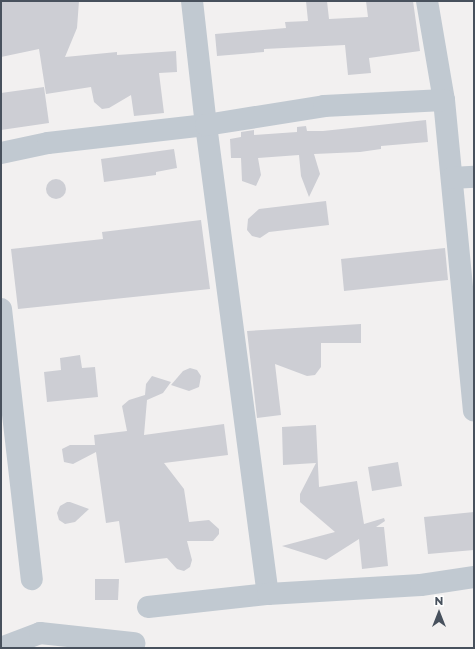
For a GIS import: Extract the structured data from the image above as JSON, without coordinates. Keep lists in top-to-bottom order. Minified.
{"north":"top"}
